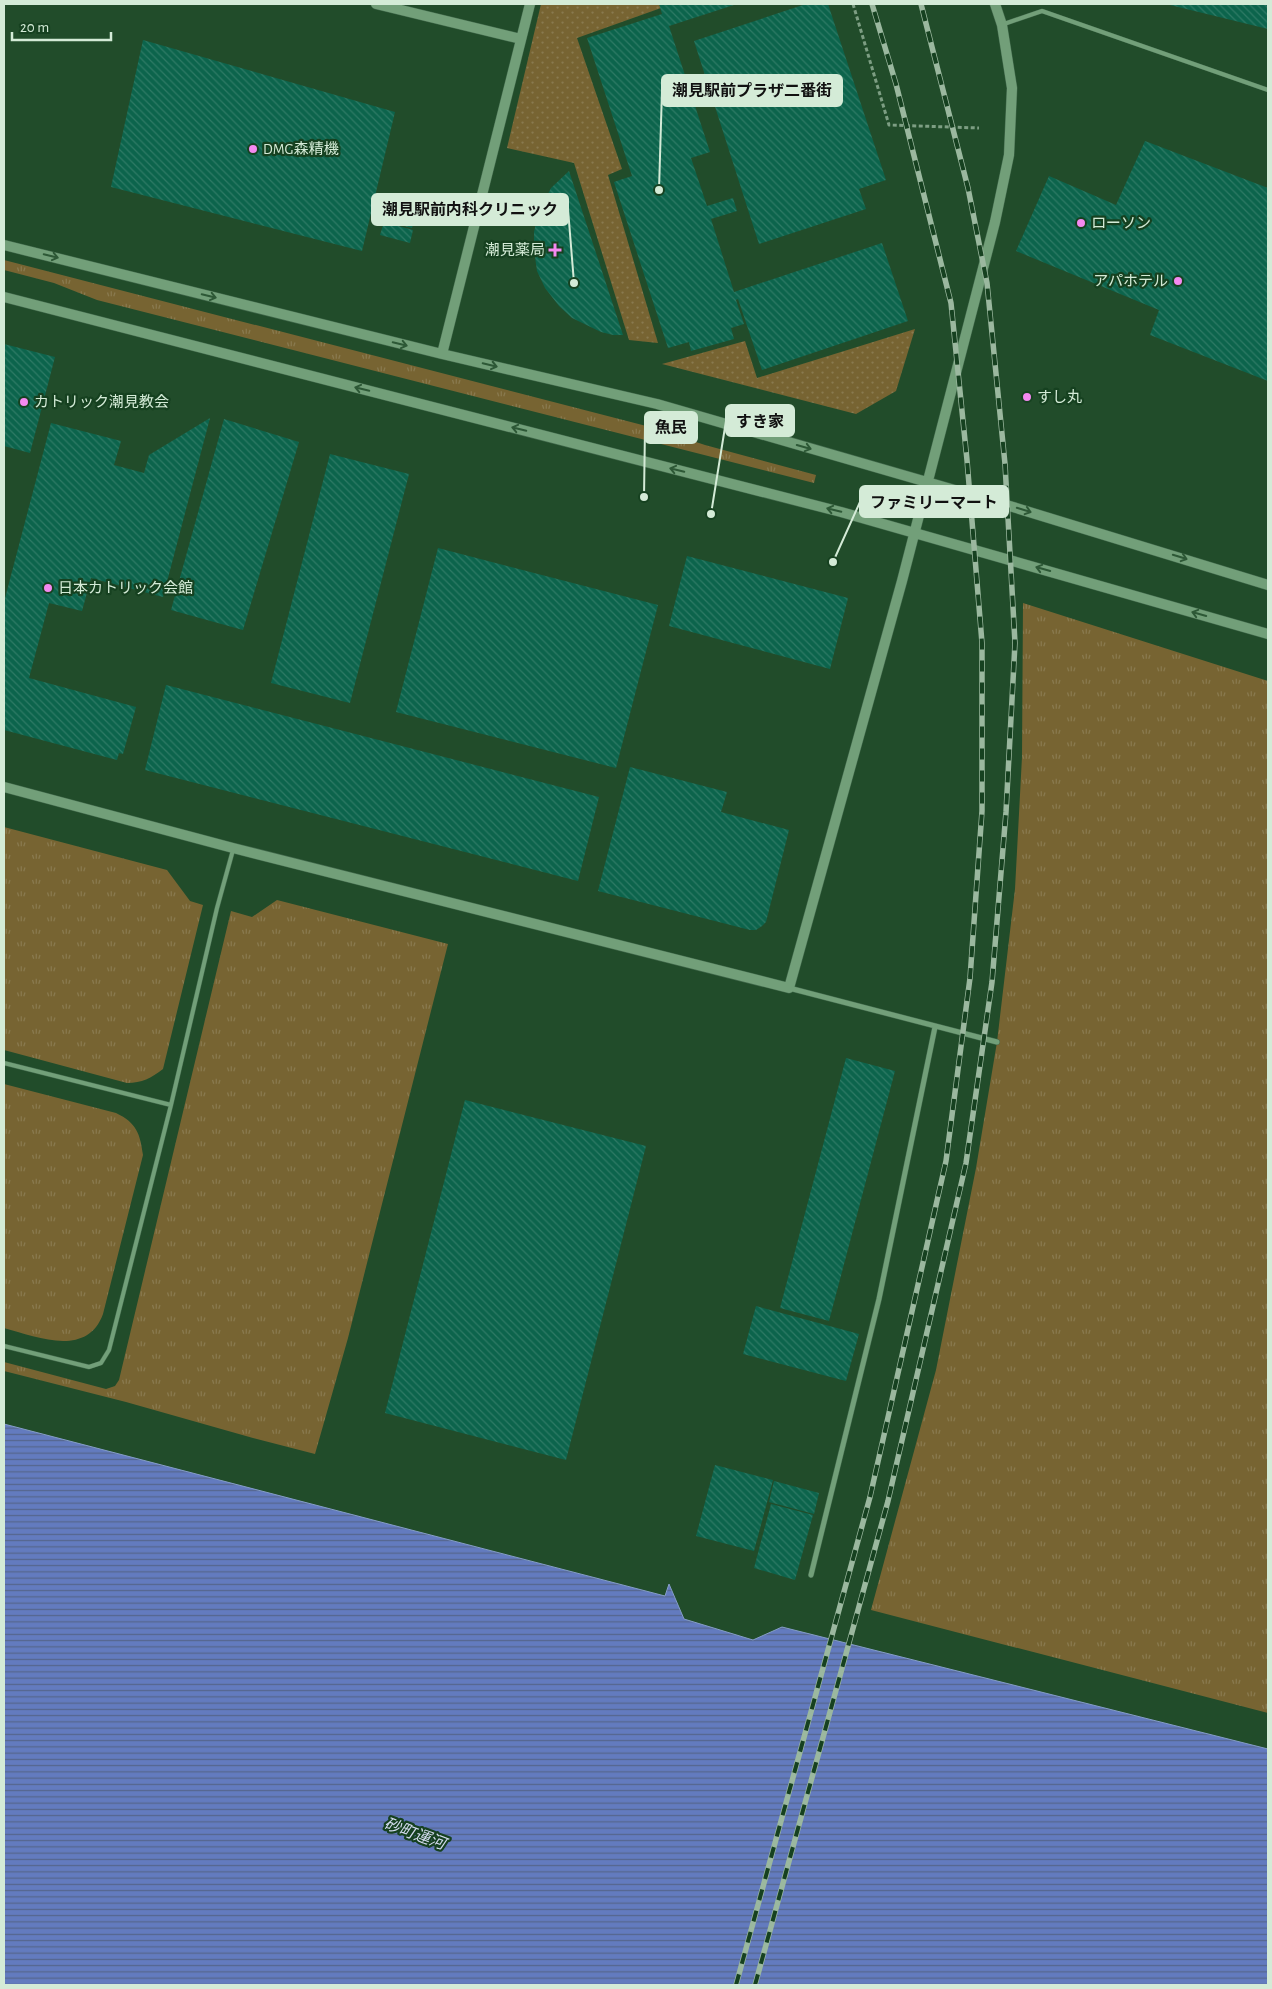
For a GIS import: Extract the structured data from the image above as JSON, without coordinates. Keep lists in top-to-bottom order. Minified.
{"water":["砂町運河"],"places":{"other":["DMG森精機","潮見駅前プラザ二番街","ローソン","アパホテル","潮見駅前内科クリニック","すし丸","カトリック潮見教会","魚民","すき家","ファミリーマート","日本カトリック会館"],"health":["潮見薬局"]},"scale_bar":"20 m"}
